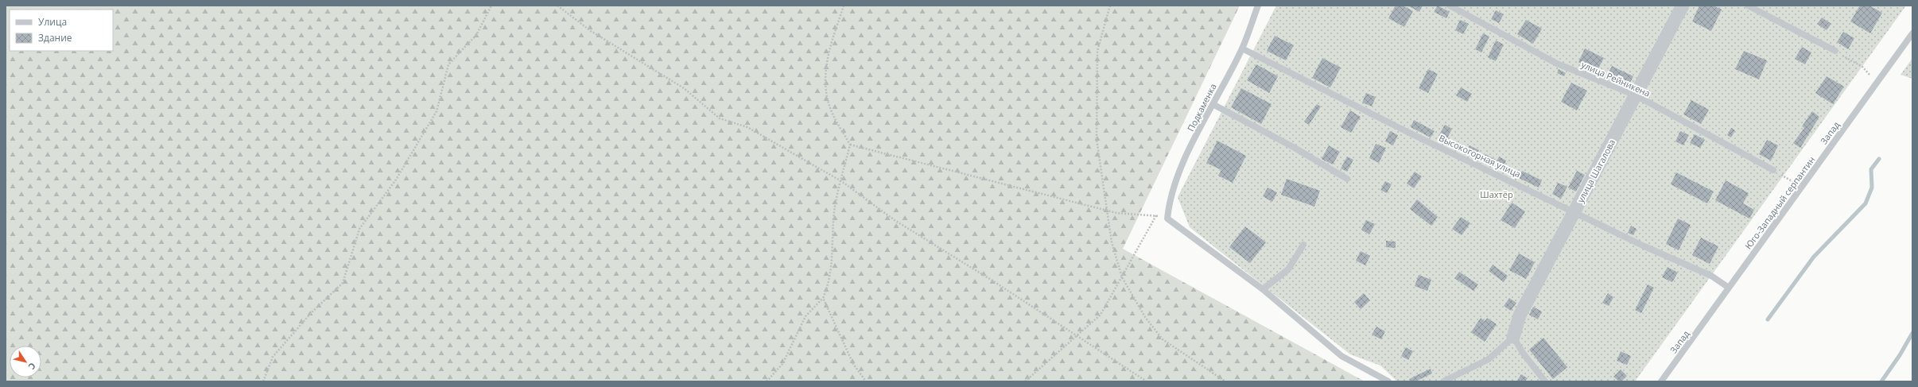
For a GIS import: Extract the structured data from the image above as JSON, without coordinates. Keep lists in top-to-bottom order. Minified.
{"streets":{"street":["улица Шагалова"],"lane":["улица Рейникена","Подкаменка","Высокогорная улица","Юго-Западный серпантин"]},"crossings":[["улица Рейникена","улица Шагалова"],["Подкаменка","Высокогорная улица"],["Высокогорная улица","улица Шагалова"],["Высокогорная улица","Юго-Западный серпантин"]],"parks":["Шахтёр"],"legend":["Улица","Здание"],"north":"bottom right"}
